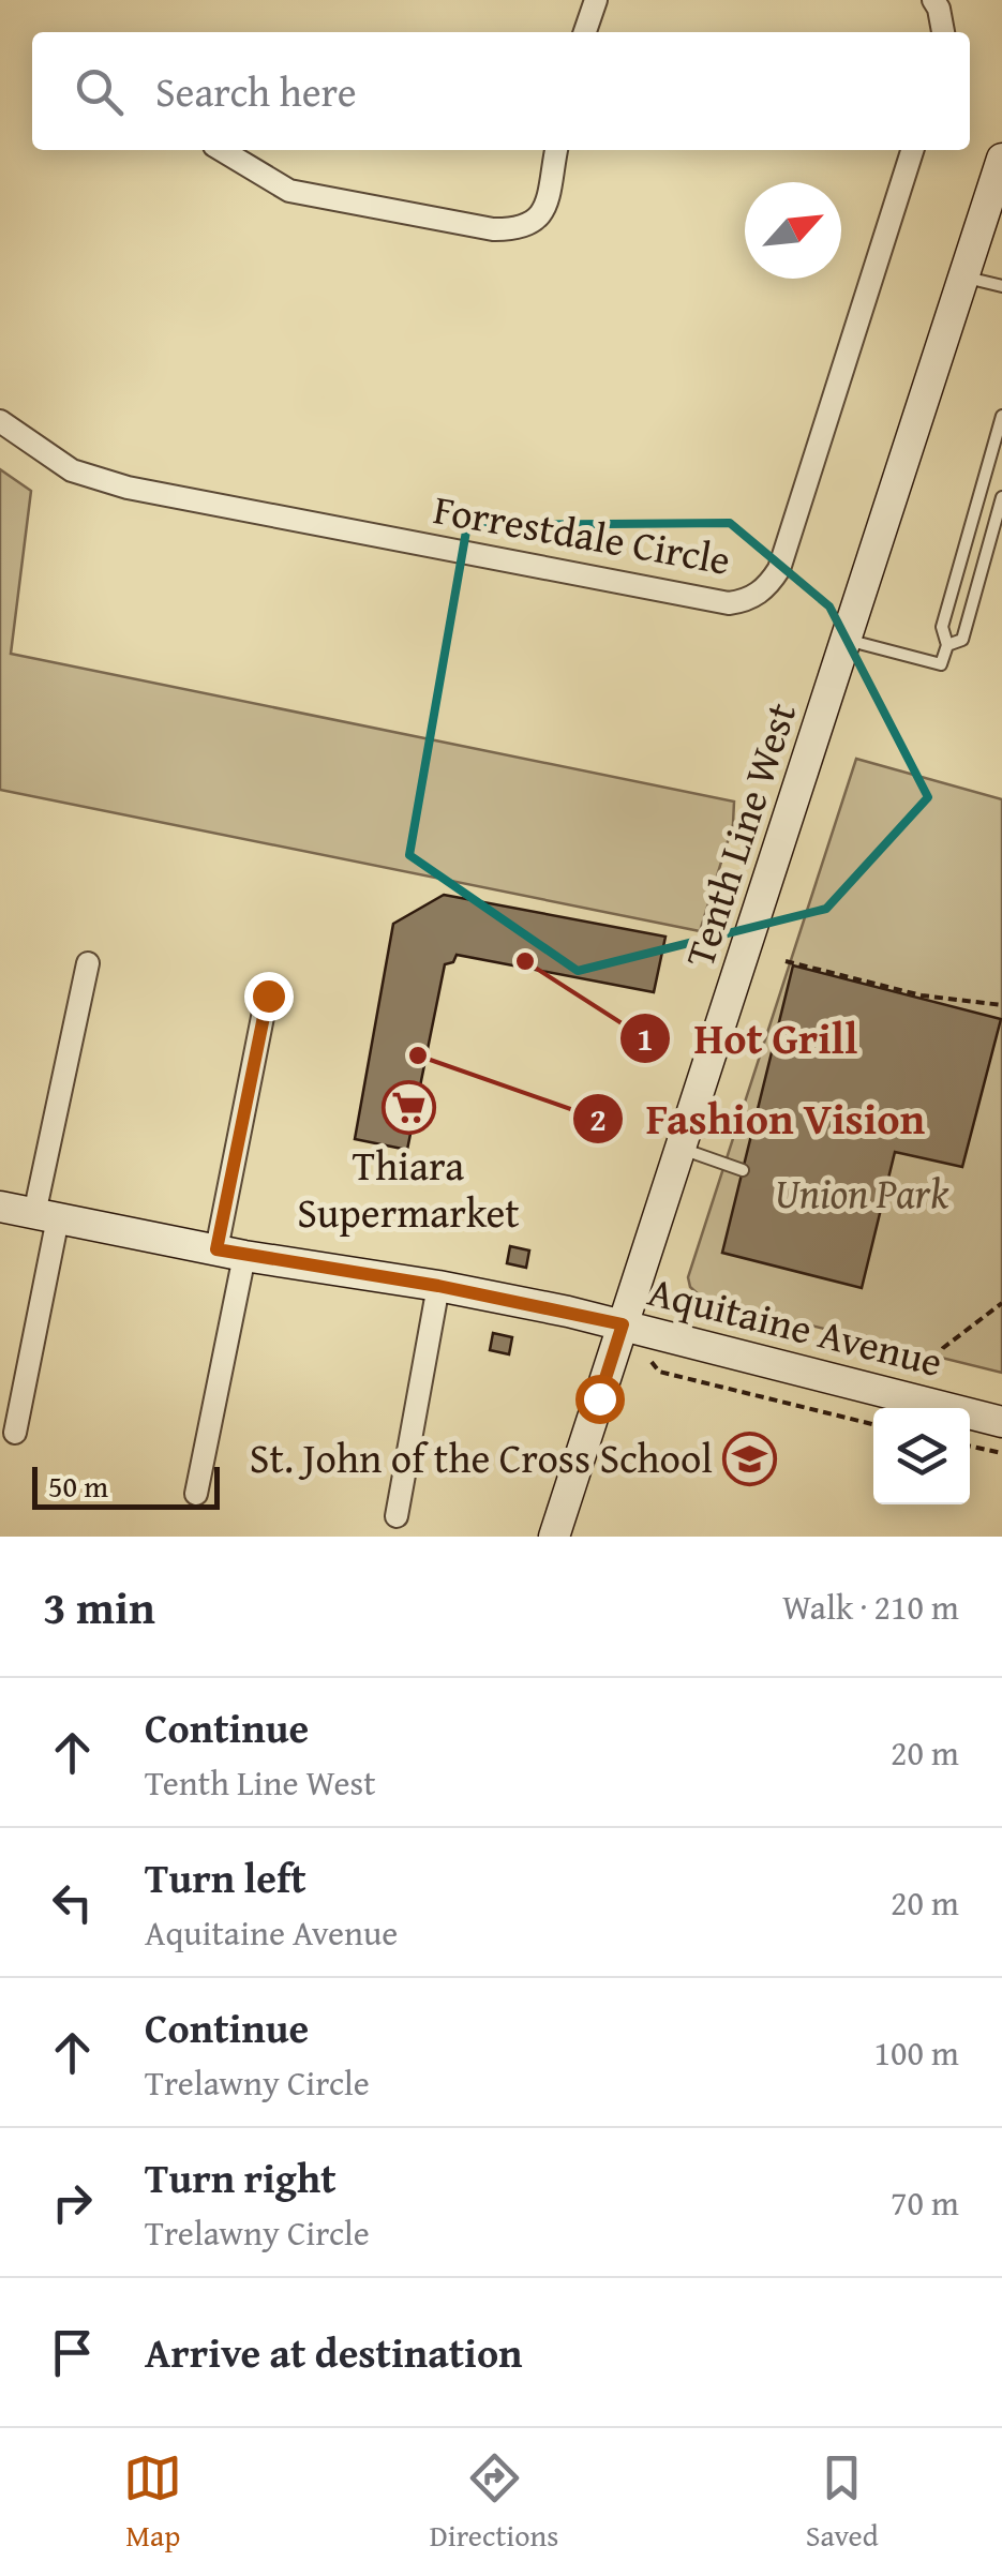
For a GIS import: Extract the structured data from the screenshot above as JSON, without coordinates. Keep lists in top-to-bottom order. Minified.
{"streets":{"street":["Forrestdale Circle","Tenth Line West","Aquitaine Avenue"]},"crossings":[["Tenth Line West","Aquitaine Avenue"]],"parks":["Union Park"],"places":{"other":["Hot Grill","Fashion Vision"],"supermarket":["Thiara Supermarket"],"school or university":["St. John of the Cross School"]},"scale_bar":"50 m","north":"top right","page":{"search":"Search here","scale":"50 m","heading":["3 min","Walk · 210 m"],"list":[["Continue","Tenth Line West","20 m"],["Turn left","Aquitaine Avenue","20 m"],["Continue","Trelawny Circle","100 m"],["Turn right","Trelawny Circle","70 m"],"Arrive at destination"],"nav":["Map","Directions","Saved"]}}
